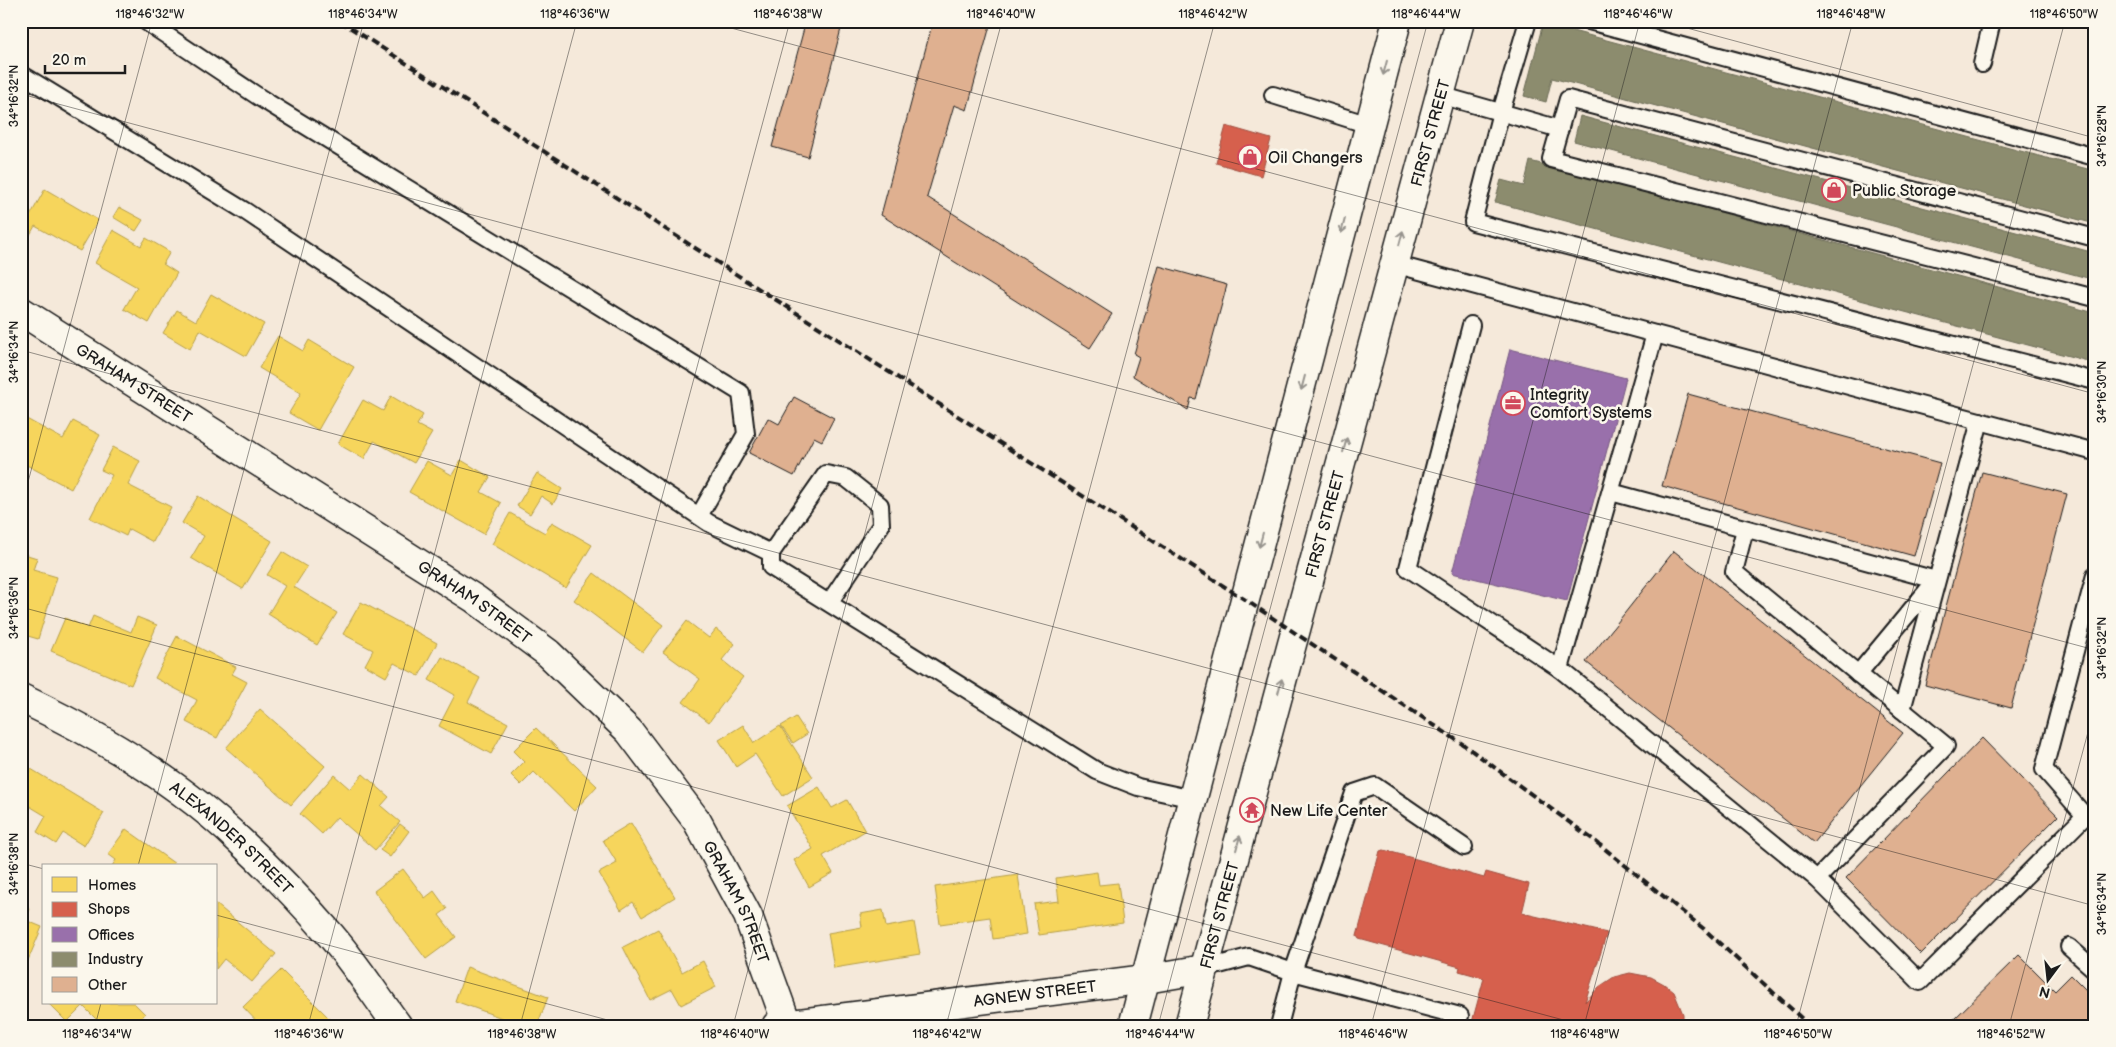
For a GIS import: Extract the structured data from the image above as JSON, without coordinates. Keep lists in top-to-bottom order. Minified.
{"streets":{"main road":["FIRST STREET","GRAHAM STREET","ALEXANDER STREET","AGNEW STREET"]},"crossings":[["FIRST STREET","AGNEW STREET"],["GRAHAM STREET","AGNEW STREET"]],"places":{"shop":["Oil Changers","Public Storage"],"office":["Integrity Comfort Systems"],"temple":["New Life Center"]},"legend":["Homes","Shops","Offices","Industry","Other"],"scale_bar":"20 m","north":"bottom","coordinates":["118°46'32\"W","118°46'34\"W","118°46'36\"W","118°46'38\"W","118°46'40\"W","118°46'42\"W","118°46'44\"W","118°46'46\"W","118°46'48\"W","118°46'50\"W","34°16'32\"N","34°16'28\"N","34°16'34\"N","34°16'30\"N","34°16'36\"N","34°16'38\"N","118°46'52\"W"]}
